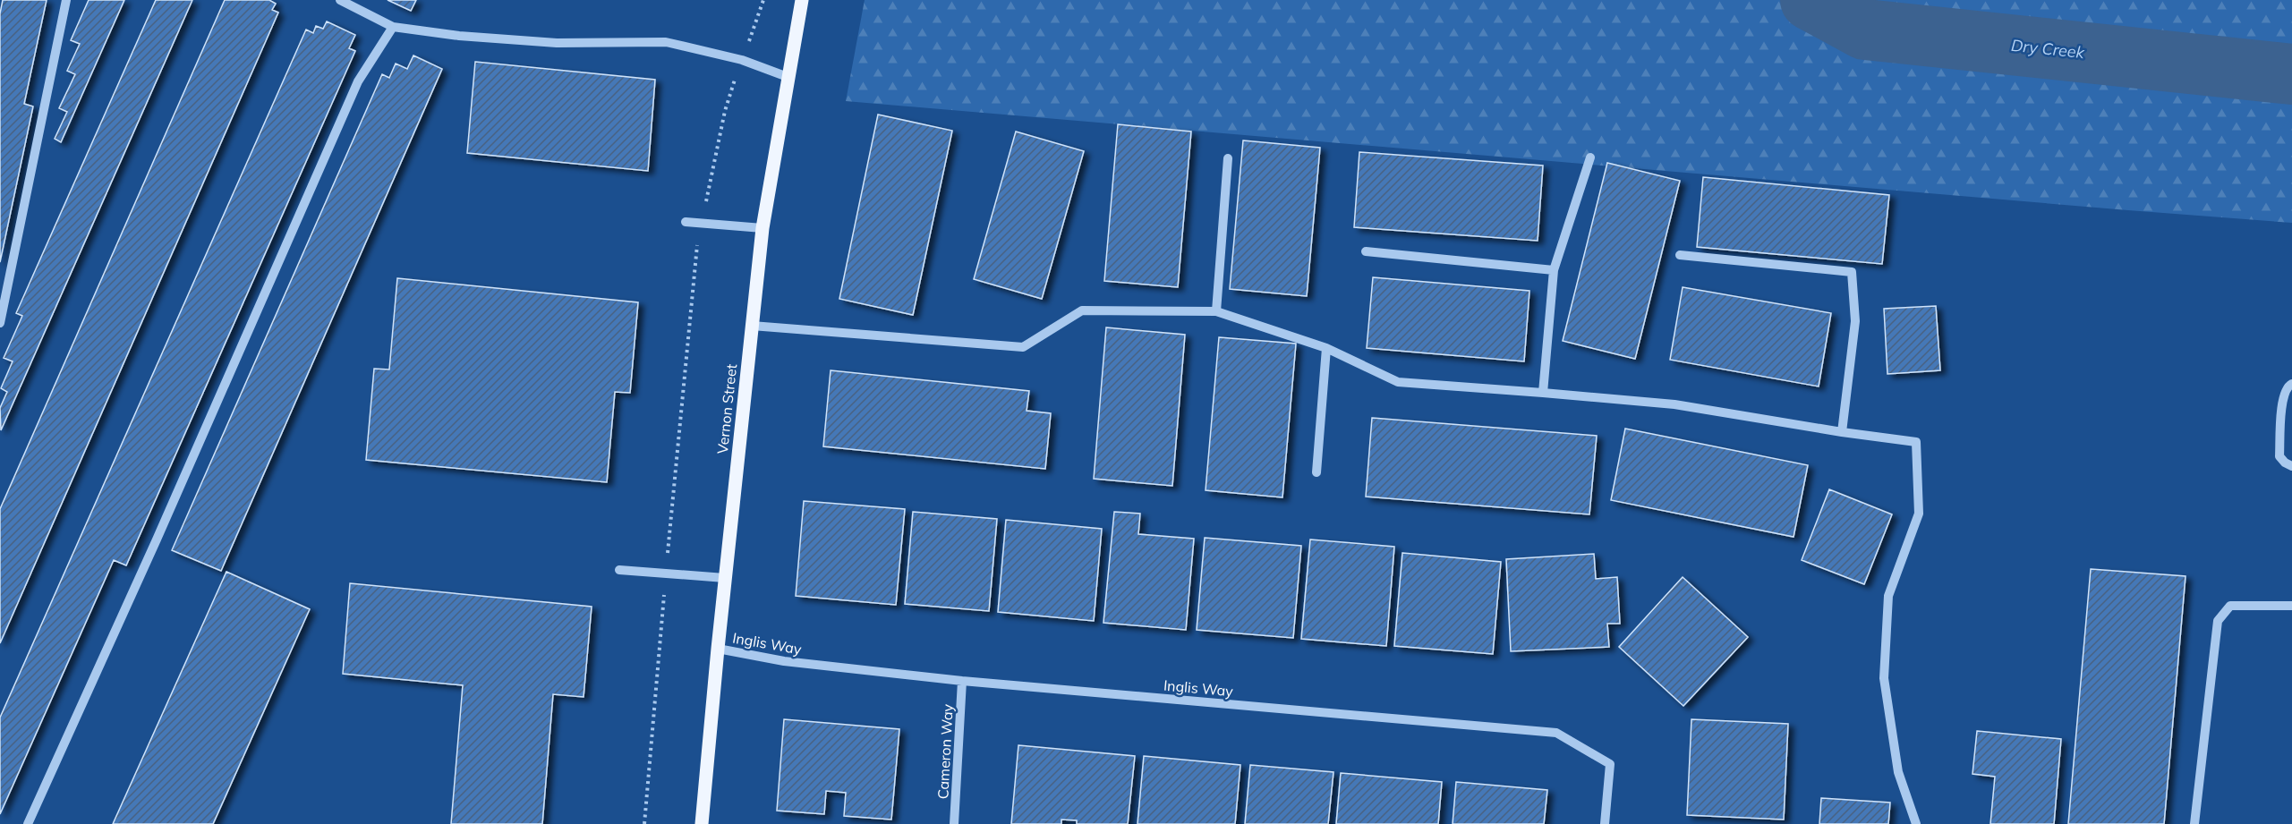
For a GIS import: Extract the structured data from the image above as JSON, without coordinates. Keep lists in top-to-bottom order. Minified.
{"streets":{"main road":["Vernon Street"],"street":["Inglis Way","Cameron Way"]},"crossings":[["Vernon Street","Inglis Way"],["Inglis Way","Cameron Way"]],"water":["Dry Creek"]}
